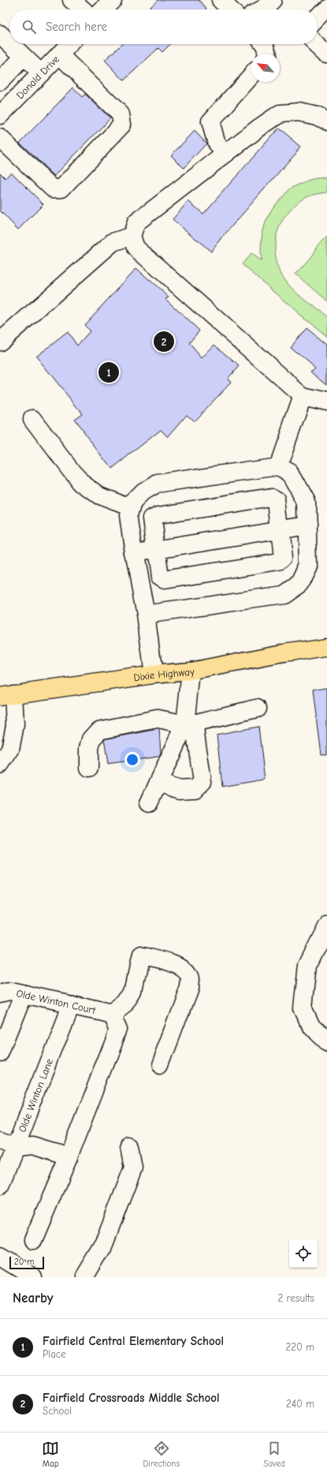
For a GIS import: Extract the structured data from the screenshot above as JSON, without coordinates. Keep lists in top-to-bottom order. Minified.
{"streets":{"main road":["Dixie Highway"],"street":["Donald Drive","Olde Winton Court","Olde Winton Lane"]},"crossings":[["Olde Winton Court","Olde Winton Lane"]],"scale_bar":"20 m","north":"top left","page":{"search":"Search here","pins":["2","1"],"scale":"20 m","heading":["Nearby","2 results"],"list":[{"mark":"1","name":"Fairfield Central Elementary School","note":"Place","value":"220 m"},{"mark":"2","name":"Fairfield Crossroads Middle School","note":"School","value":"240 m"}],"nav":["Map","Directions","Saved"]}}
